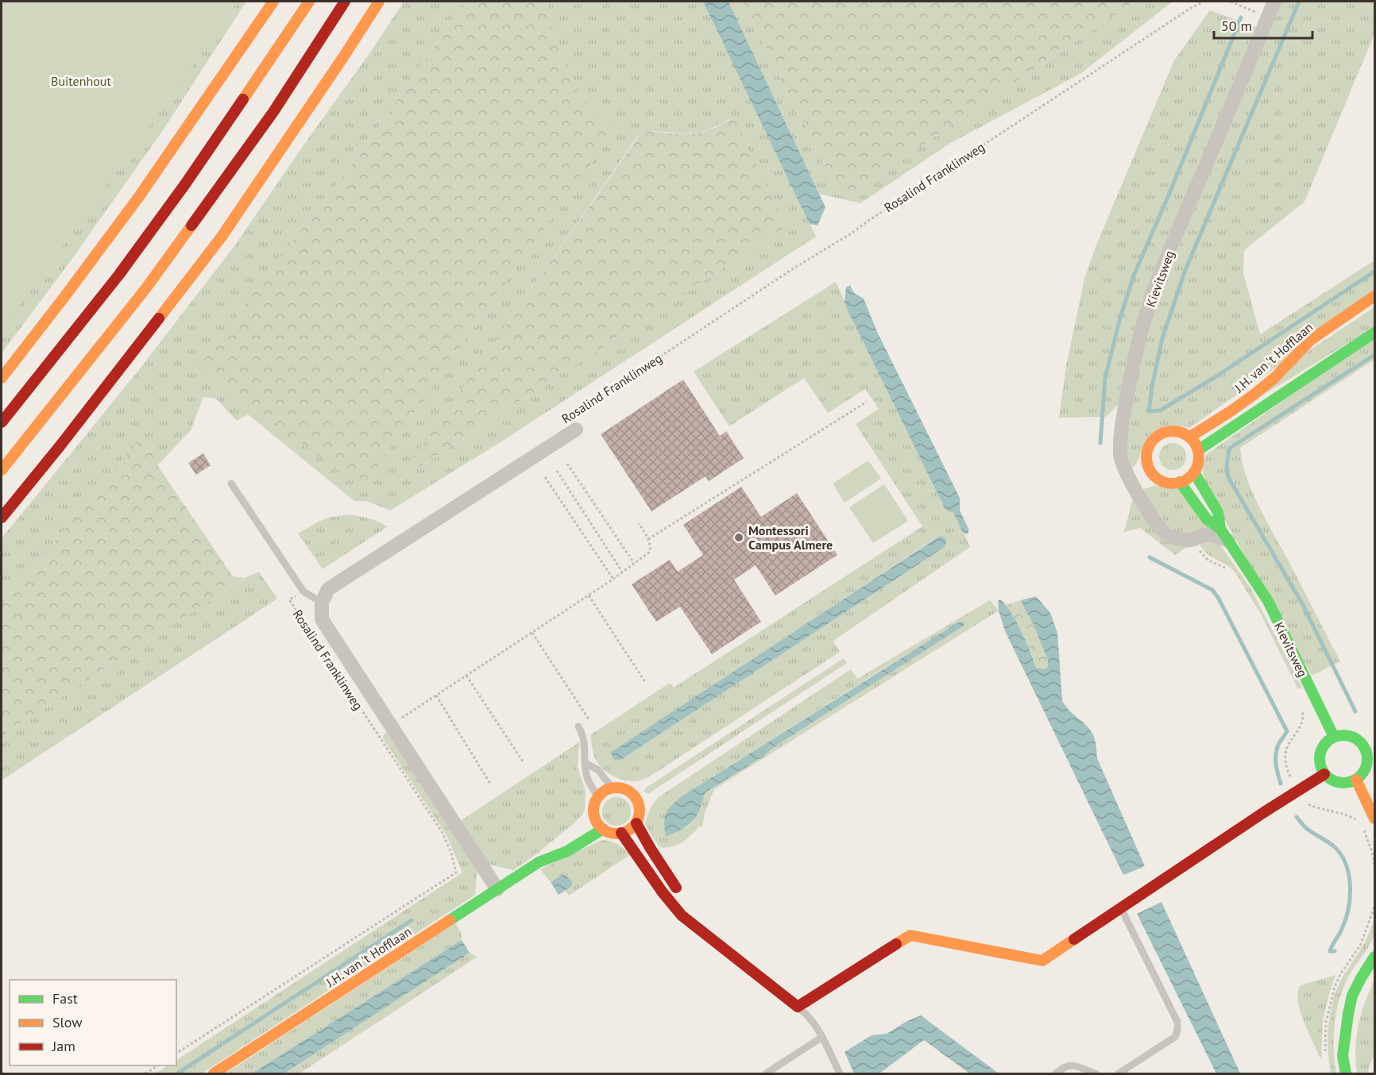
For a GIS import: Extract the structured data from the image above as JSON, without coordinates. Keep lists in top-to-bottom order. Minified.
{"streets":{"main road":["Kievitsweg","J.H. van 't Hofflaan"],"street":["Rosalind Franklinweg"]},"crossings":[["Rosalind Franklinweg","J.H. van 't Hofflaan"],["Kievitsweg","J.H. van 't Hofflaan"]],"parks":["Buitenhout"],"places":["Montessori Campus Almere"],"legend":["Fast","Slow","Jam"],"scale_bar":"50 m"}
